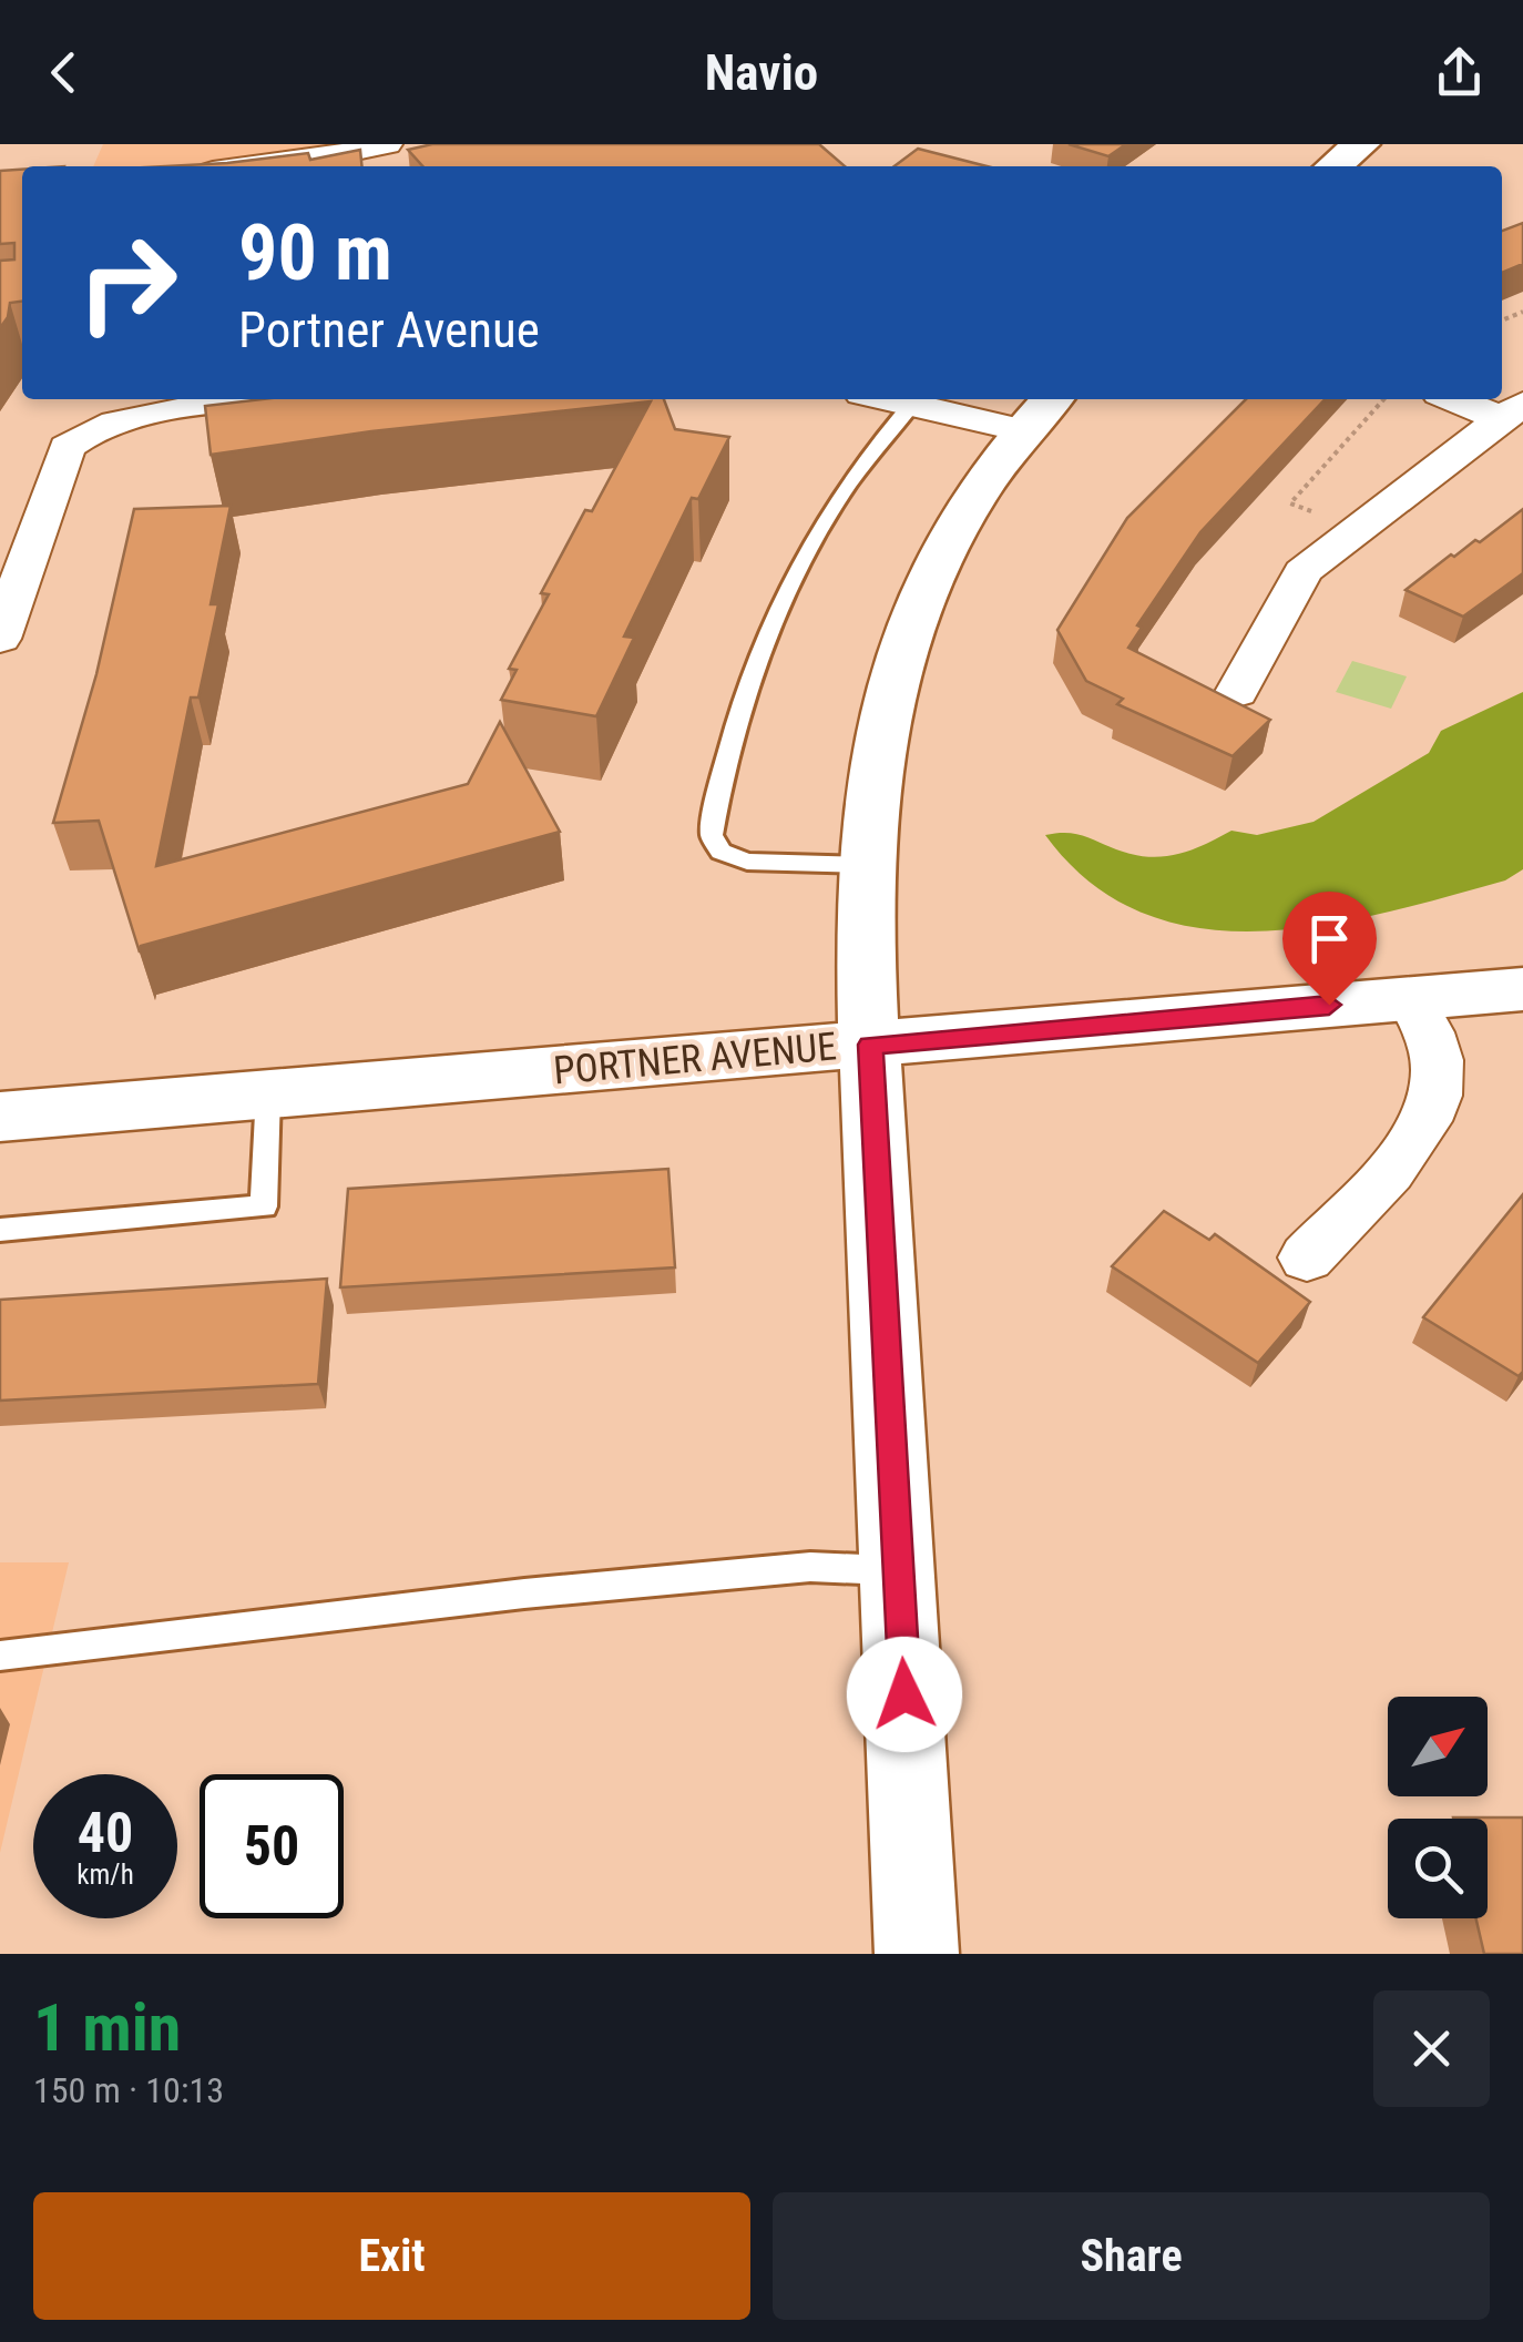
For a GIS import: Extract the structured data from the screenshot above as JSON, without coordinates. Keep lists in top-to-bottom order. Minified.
{"streets":{"main road":["PORTNER AVENUE"]},"north":"top right","page":{"header":"Navio","turn":["90 m","Portner Avenue"],"speed":"40 km/h","limit":"50","heading":["1 min","150 m · 10:13"],"buttons":["Exit","Share"]}}
